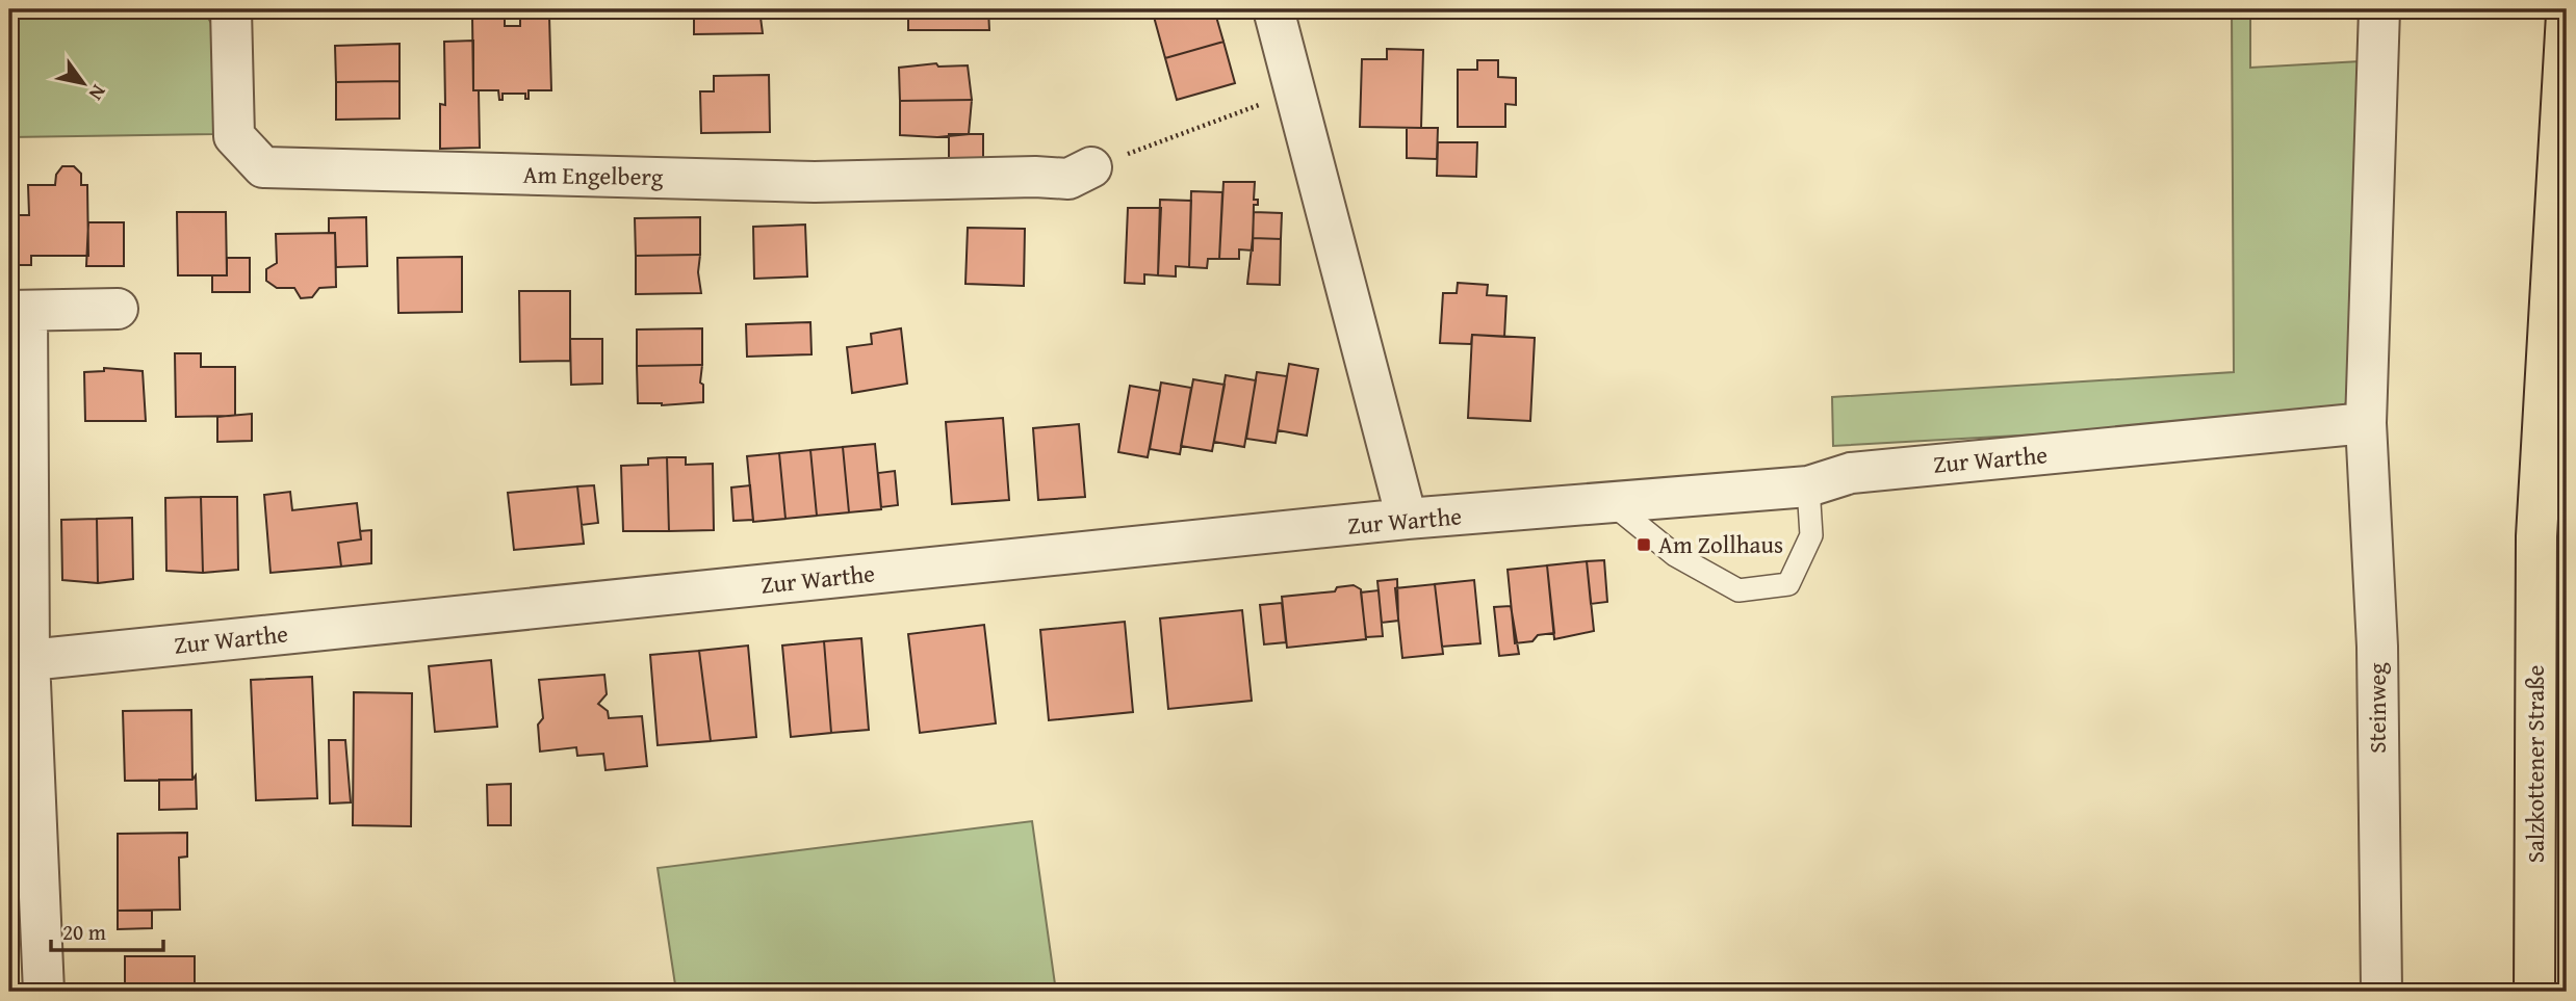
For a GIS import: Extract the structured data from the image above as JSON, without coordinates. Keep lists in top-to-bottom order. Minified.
{"streets":{"highway":["Salzkottener Straße"],"street":["Am Engelberg","Zur Warthe","Steinweg"]},"crossings":[["Zur Warthe","Steinweg"]],"places":{"transit":["Am Zollhaus"]},"scale_bar":"20 m","north":"bottom right"}
